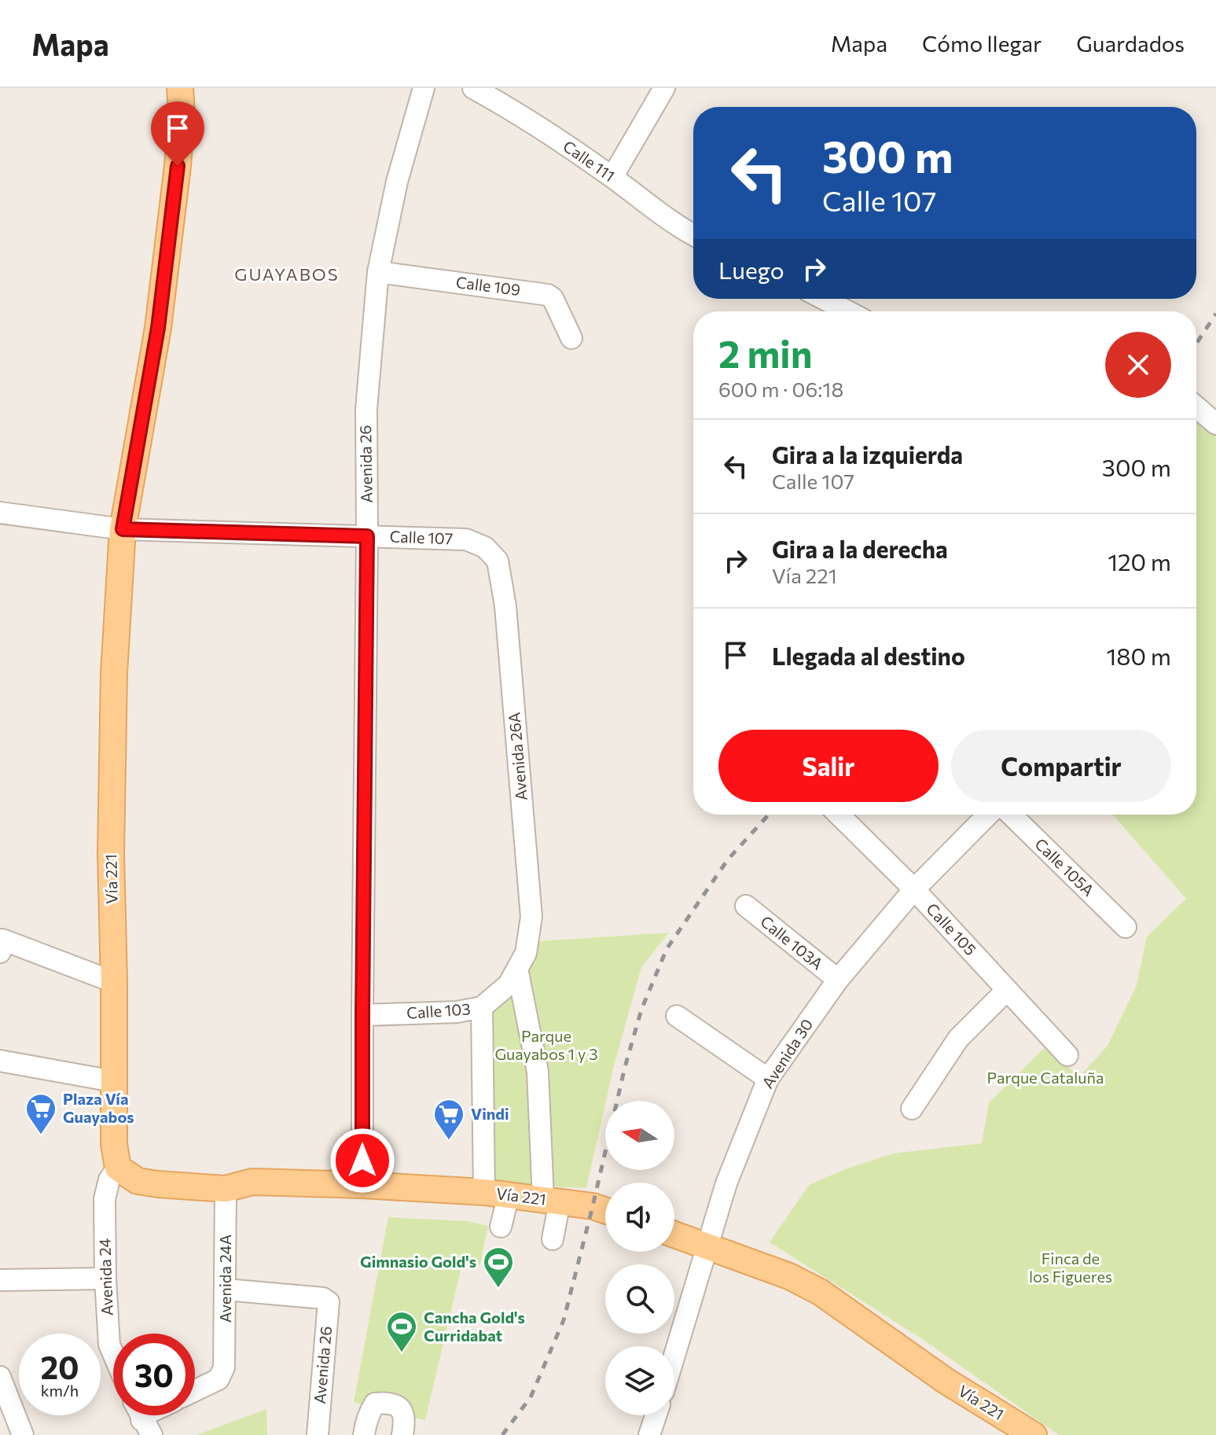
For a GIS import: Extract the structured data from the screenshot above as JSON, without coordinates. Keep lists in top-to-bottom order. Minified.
{"streets":{"main road":["Vía 221"],"street":["Calle 111","Calle 109","Avenida 26","Calle 107","Avenida 26A","Calle 105A","Calle 105","Calle 103A","Calle 103","Avenida 30","Avenida 24","Avenida 24A"]},"crossings":[["Calle 109","Avenida 26"],["Avenida 26","Calle 107"],["Avenida 26","Vía 221"],["Avenida 26","Calle 103"],["Avenida 26","Avenida 24A"],["Calle 107","Avenida 26A"],["Calle 107","Vía 221"],["Avenida 26A","Calle 103"],["Vía 221","Avenida 30"],["Vía 221","Avenida 24"],["Vía 221","Avenida 24A"],["Calle 105","Avenida 30"],["Calle 103A","Avenida 30"]],"districts":["GUAYABOS"],"parks":["Parque Guayabos 1 y 3","Parque Cataluña","Finca de los Figueres"],"places":{"supermarket":["Plaza Vía Guayabos","Vindi"],"sports":["Gimnasio Gold's","Cancha Gold's Curridabat"]},"north":"left","page":{"header":"Mapa","nav":["Mapa","Cómo llegar","Guardados"],"turn":["300 m","Calle 107"],"then":"Luego","heading":["2 min","600 m · 06:18"],"list":[{"name":"Gira a la izquierda","note":"Calle 107","value":"300 m"},{"name":"Gira a la derecha","note":"Vía 221","value":"120 m"},{"name":"Llegada al destino","value":"180 m"}],"buttons":["Salir","Compartir"],"speed":"20 km/h","limit":"30"}}
